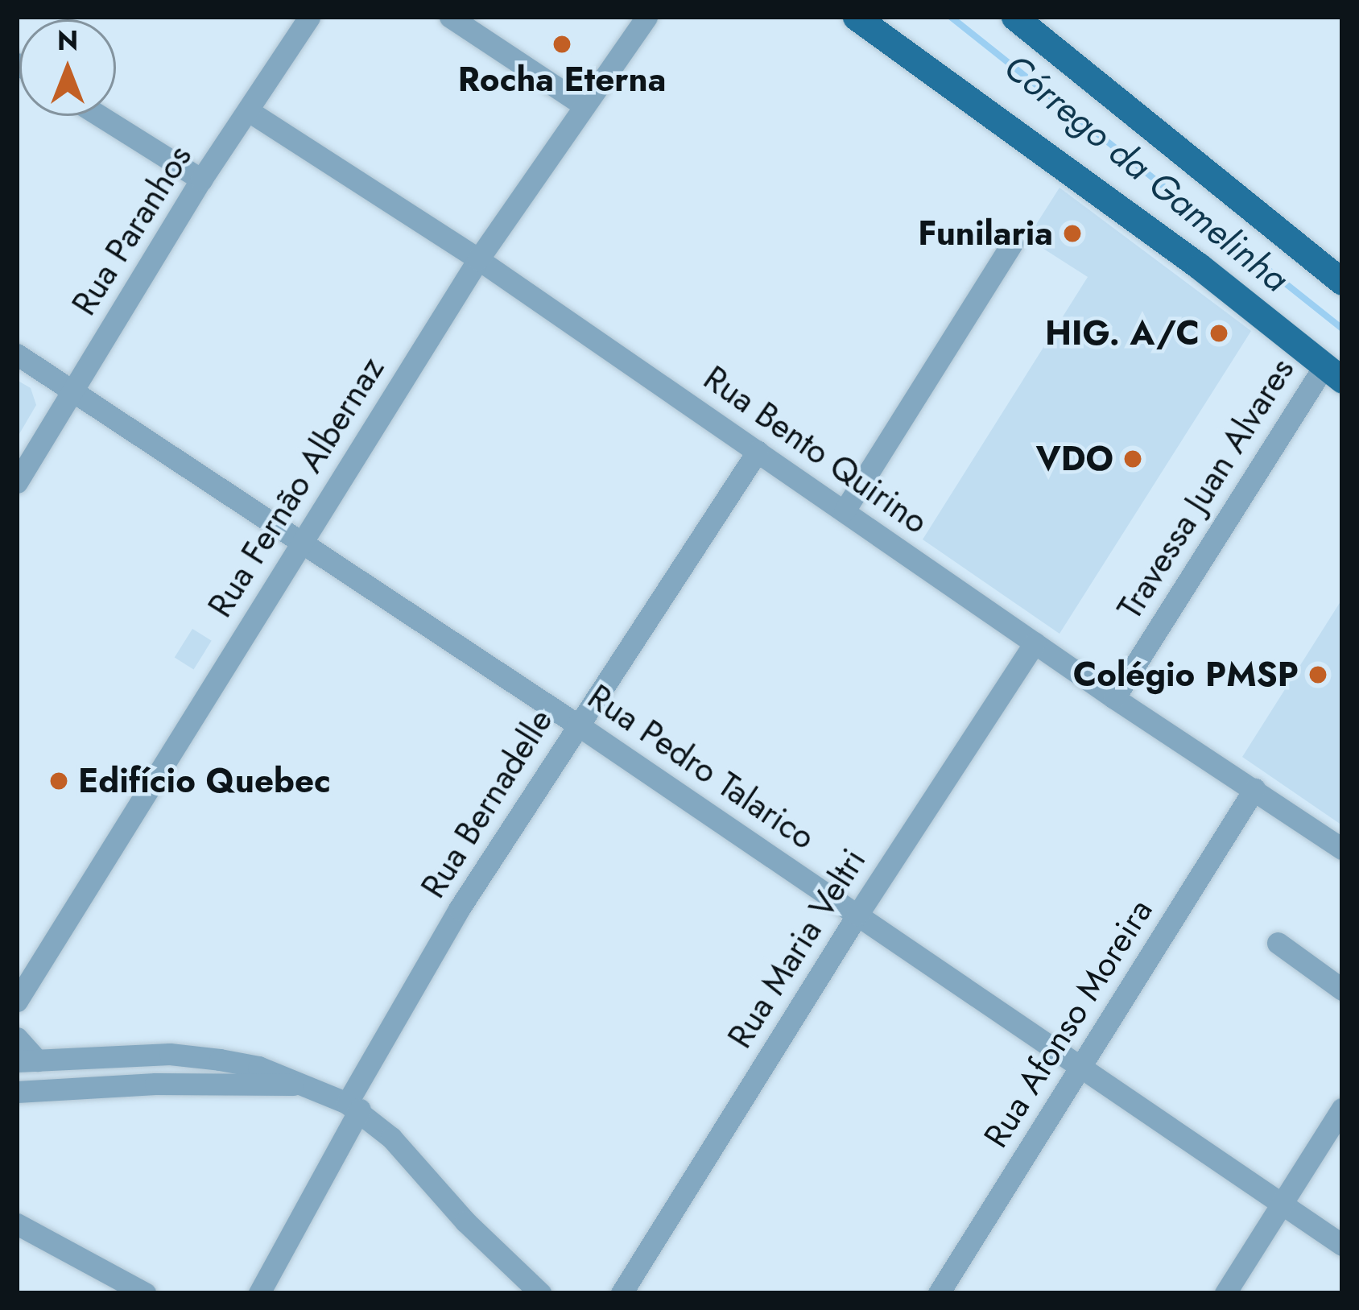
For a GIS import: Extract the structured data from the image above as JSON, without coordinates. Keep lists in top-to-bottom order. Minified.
{"streets":{"street":["Rua Paranhos","Rua Bento Quirino","Rua Fernão Albernaz","Travessa Juan Alvares","Rua Pedro Talarico","Rua Bernadelle","Rua Maria Veltri","Rua Afonso Moreira"]},"crossings":[["Rua Paranhos","Rua Bento Quirino"],["Rua Paranhos","Rua Pedro Talarico"],["Rua Bento Quirino","Rua Fernão Albernaz"],["Rua Bento Quirino","Travessa Juan Alvares"],["Rua Bento Quirino","Rua Bernadelle"],["Rua Bento Quirino","Rua Maria Veltri"],["Rua Bento Quirino","Rua Afonso Moreira"],["Rua Fernão Albernaz","Rua Pedro Talarico"],["Rua Pedro Talarico","Rua Bernadelle"],["Rua Pedro Talarico","Rua Maria Veltri"],["Rua Pedro Talarico","Rua Afonso Moreira"]],"water":["Córrego da Gamelinha"],"places":["Rocha Eterna","Funilaria","HIG. A/C","VDO","Colégio PMSP","Edifício Quebec"],"north":"top"}
